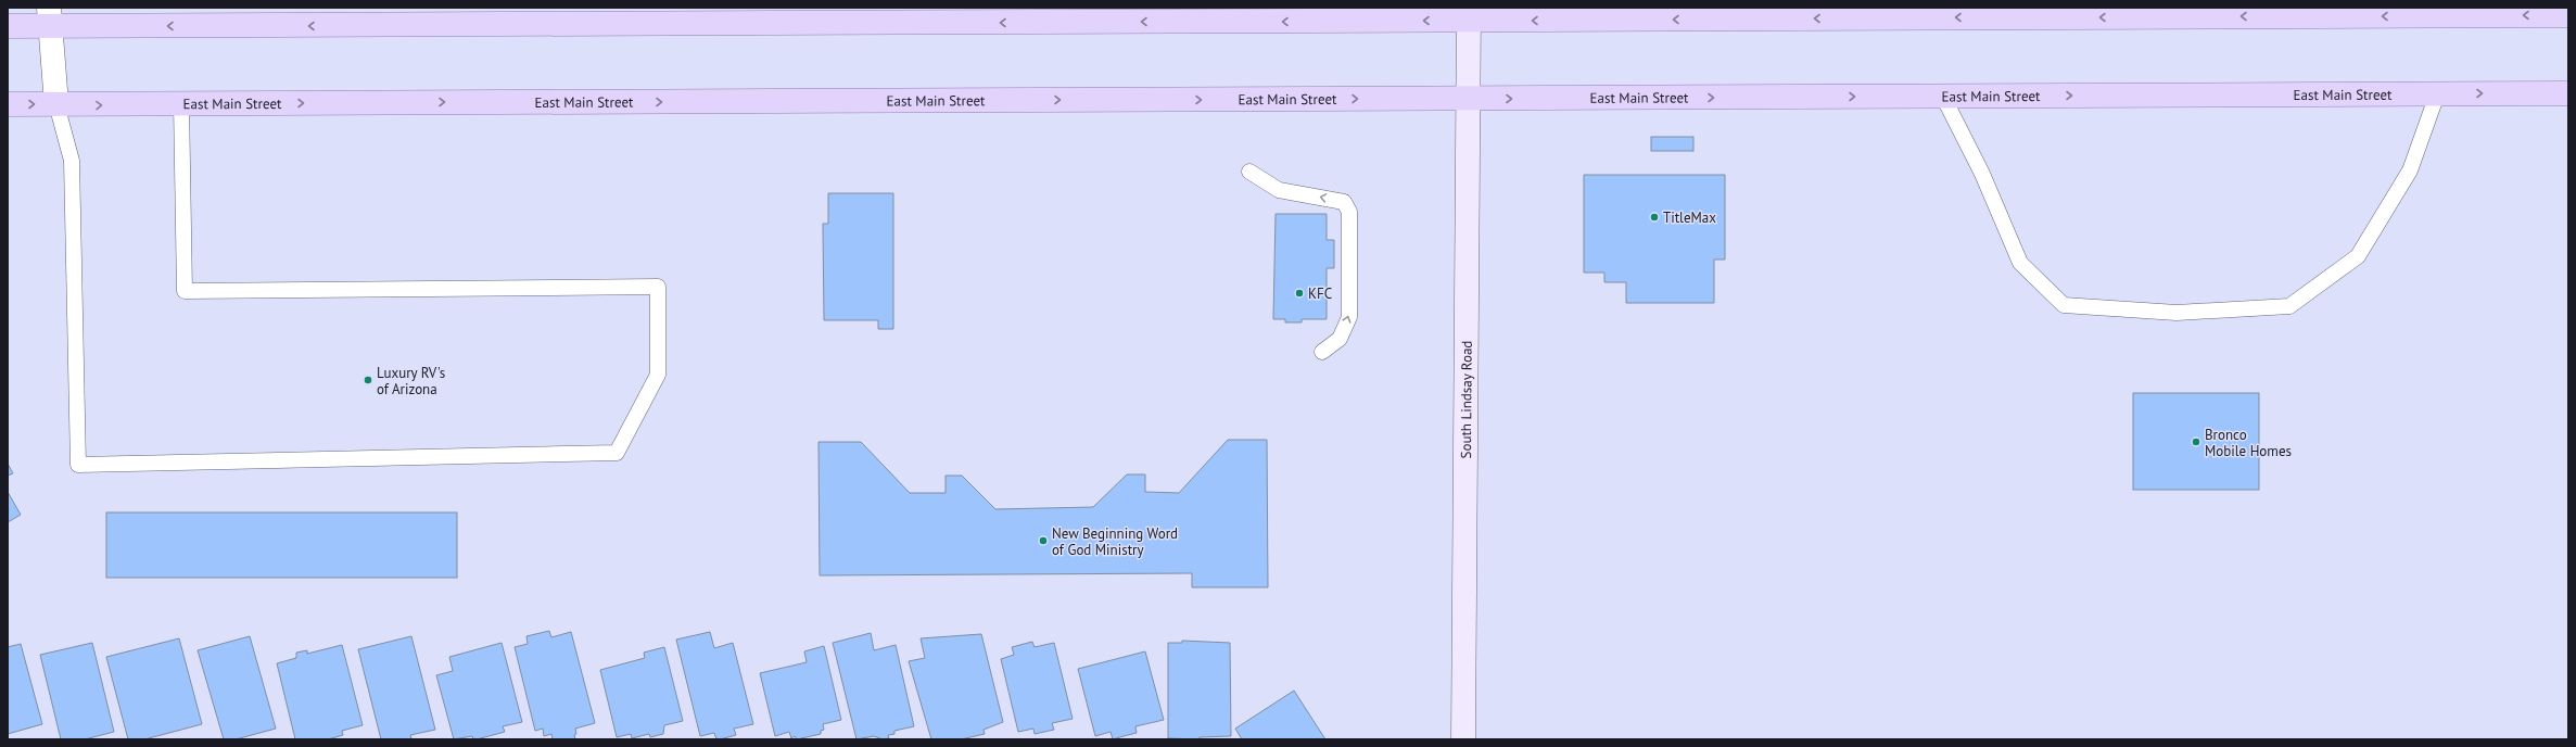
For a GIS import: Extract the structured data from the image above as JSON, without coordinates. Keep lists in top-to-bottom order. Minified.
{"streets":{"main road":["East Main Street","South Lindsay Road"]},"crossings":[["East Main Street","South Lindsay Road"]],"places":["TitleMax","KFC","Luxury RV's of Arizona","Bronco Mobile Homes","New Beginning Word of God Ministry"]}
